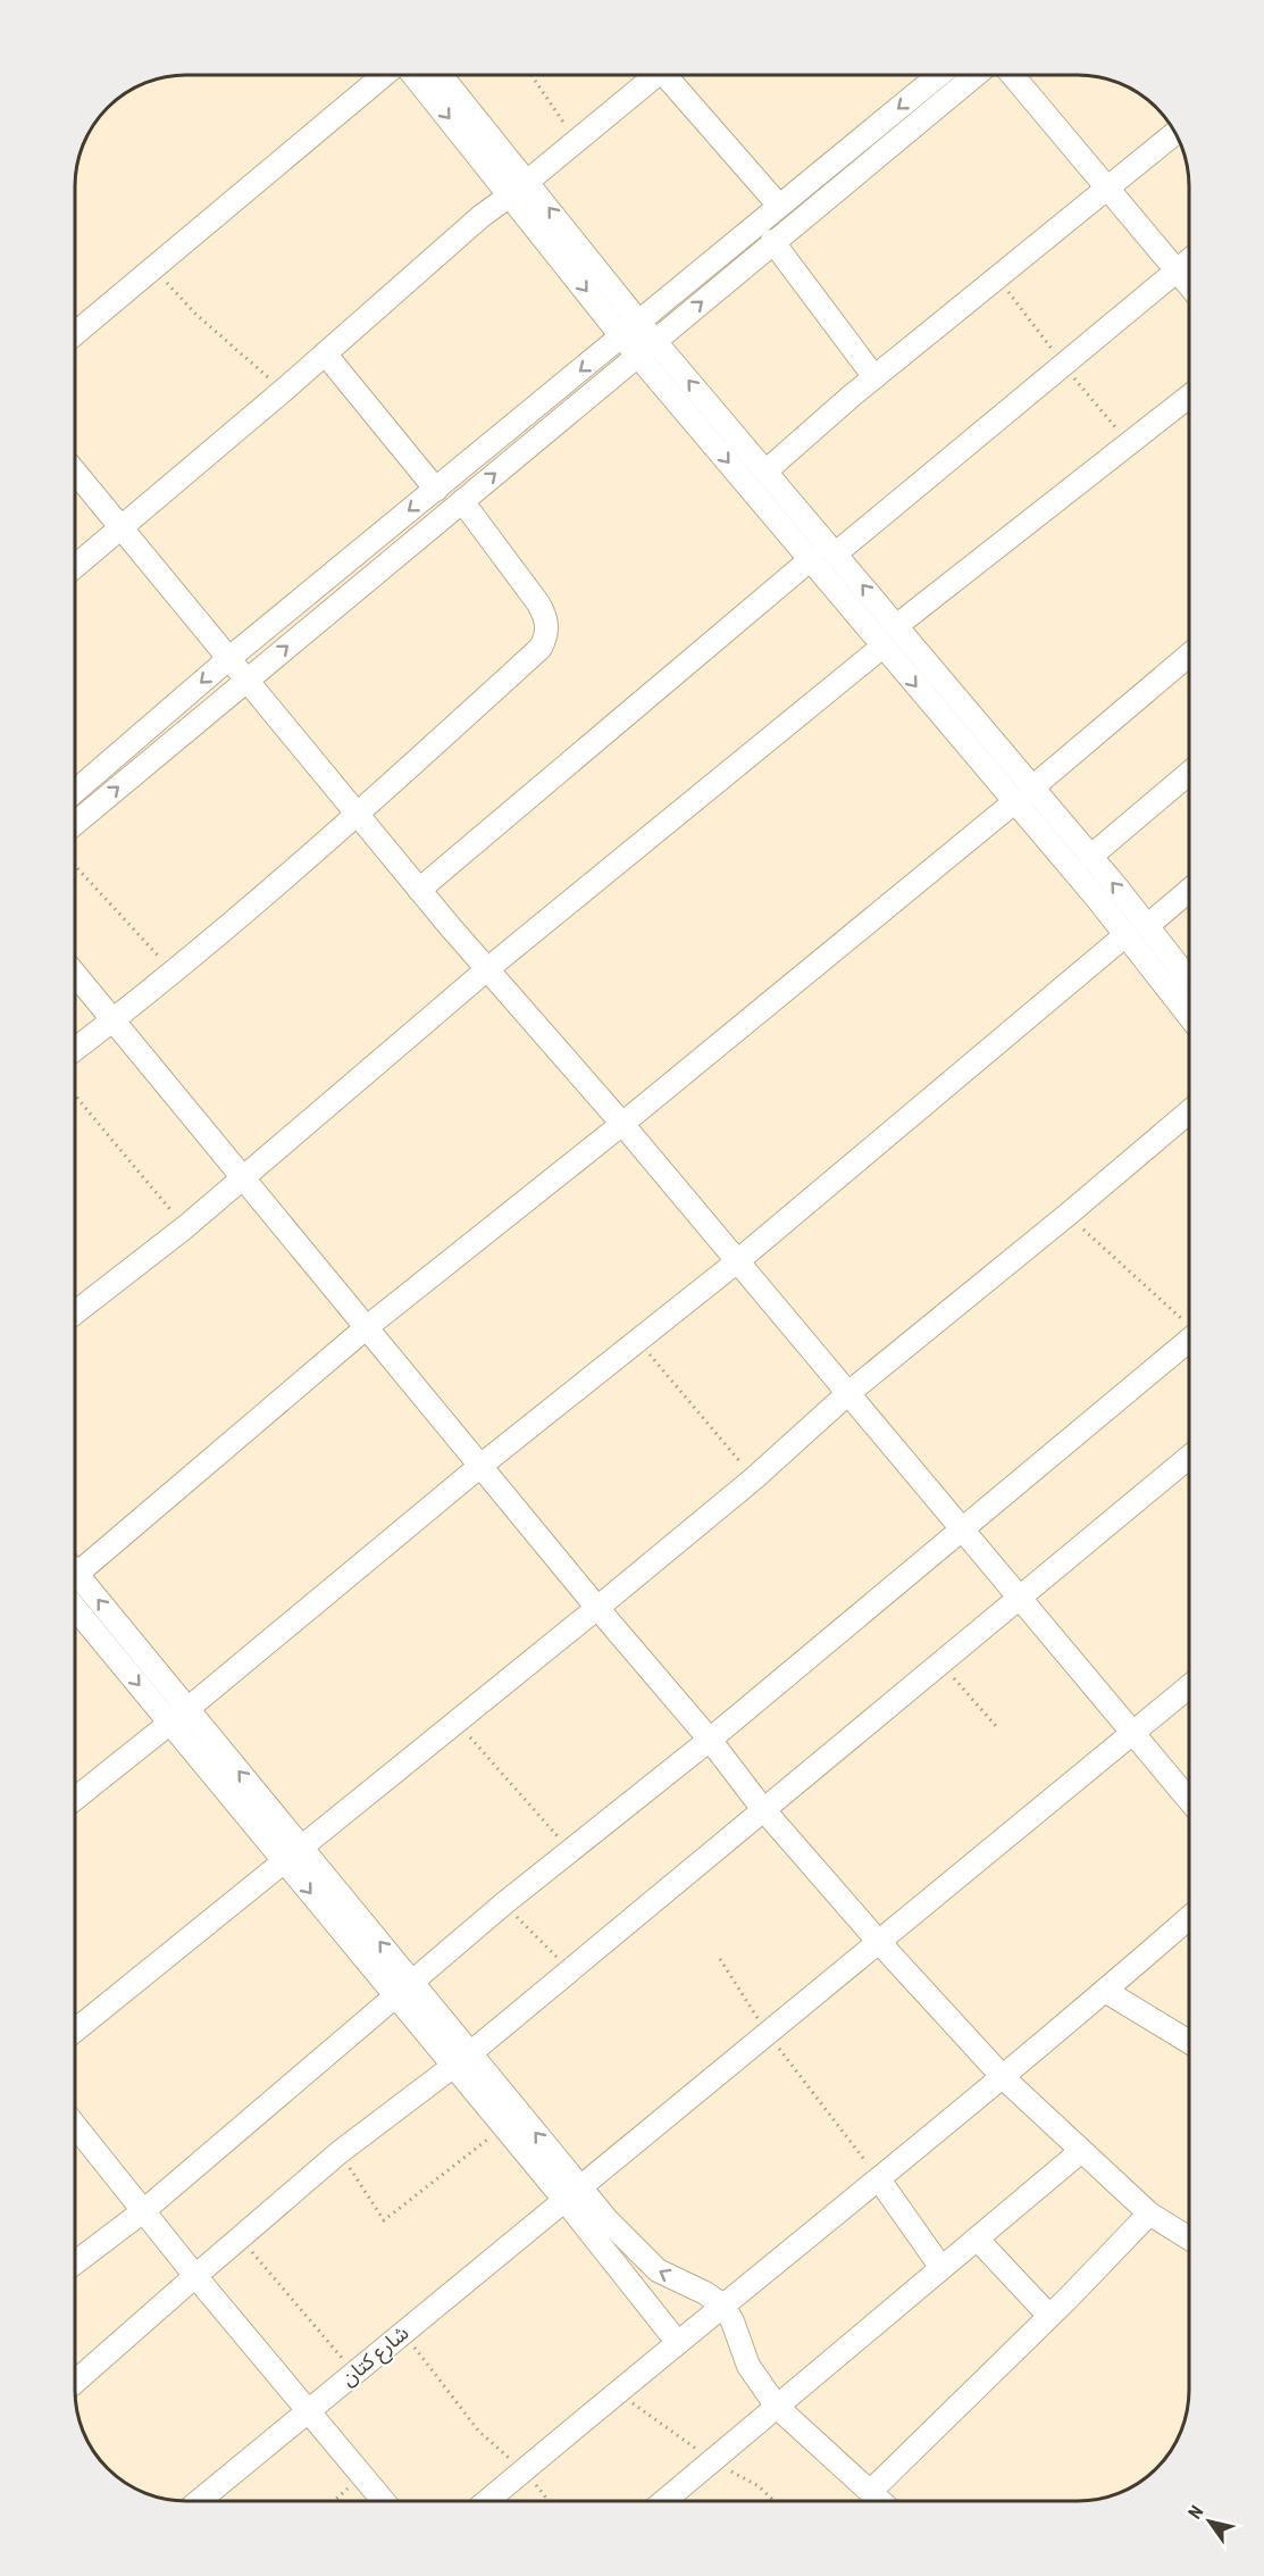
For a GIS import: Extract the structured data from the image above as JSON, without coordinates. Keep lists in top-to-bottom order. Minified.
{"streets":{"street":["شارع كتان"]},"north":"top left"}
